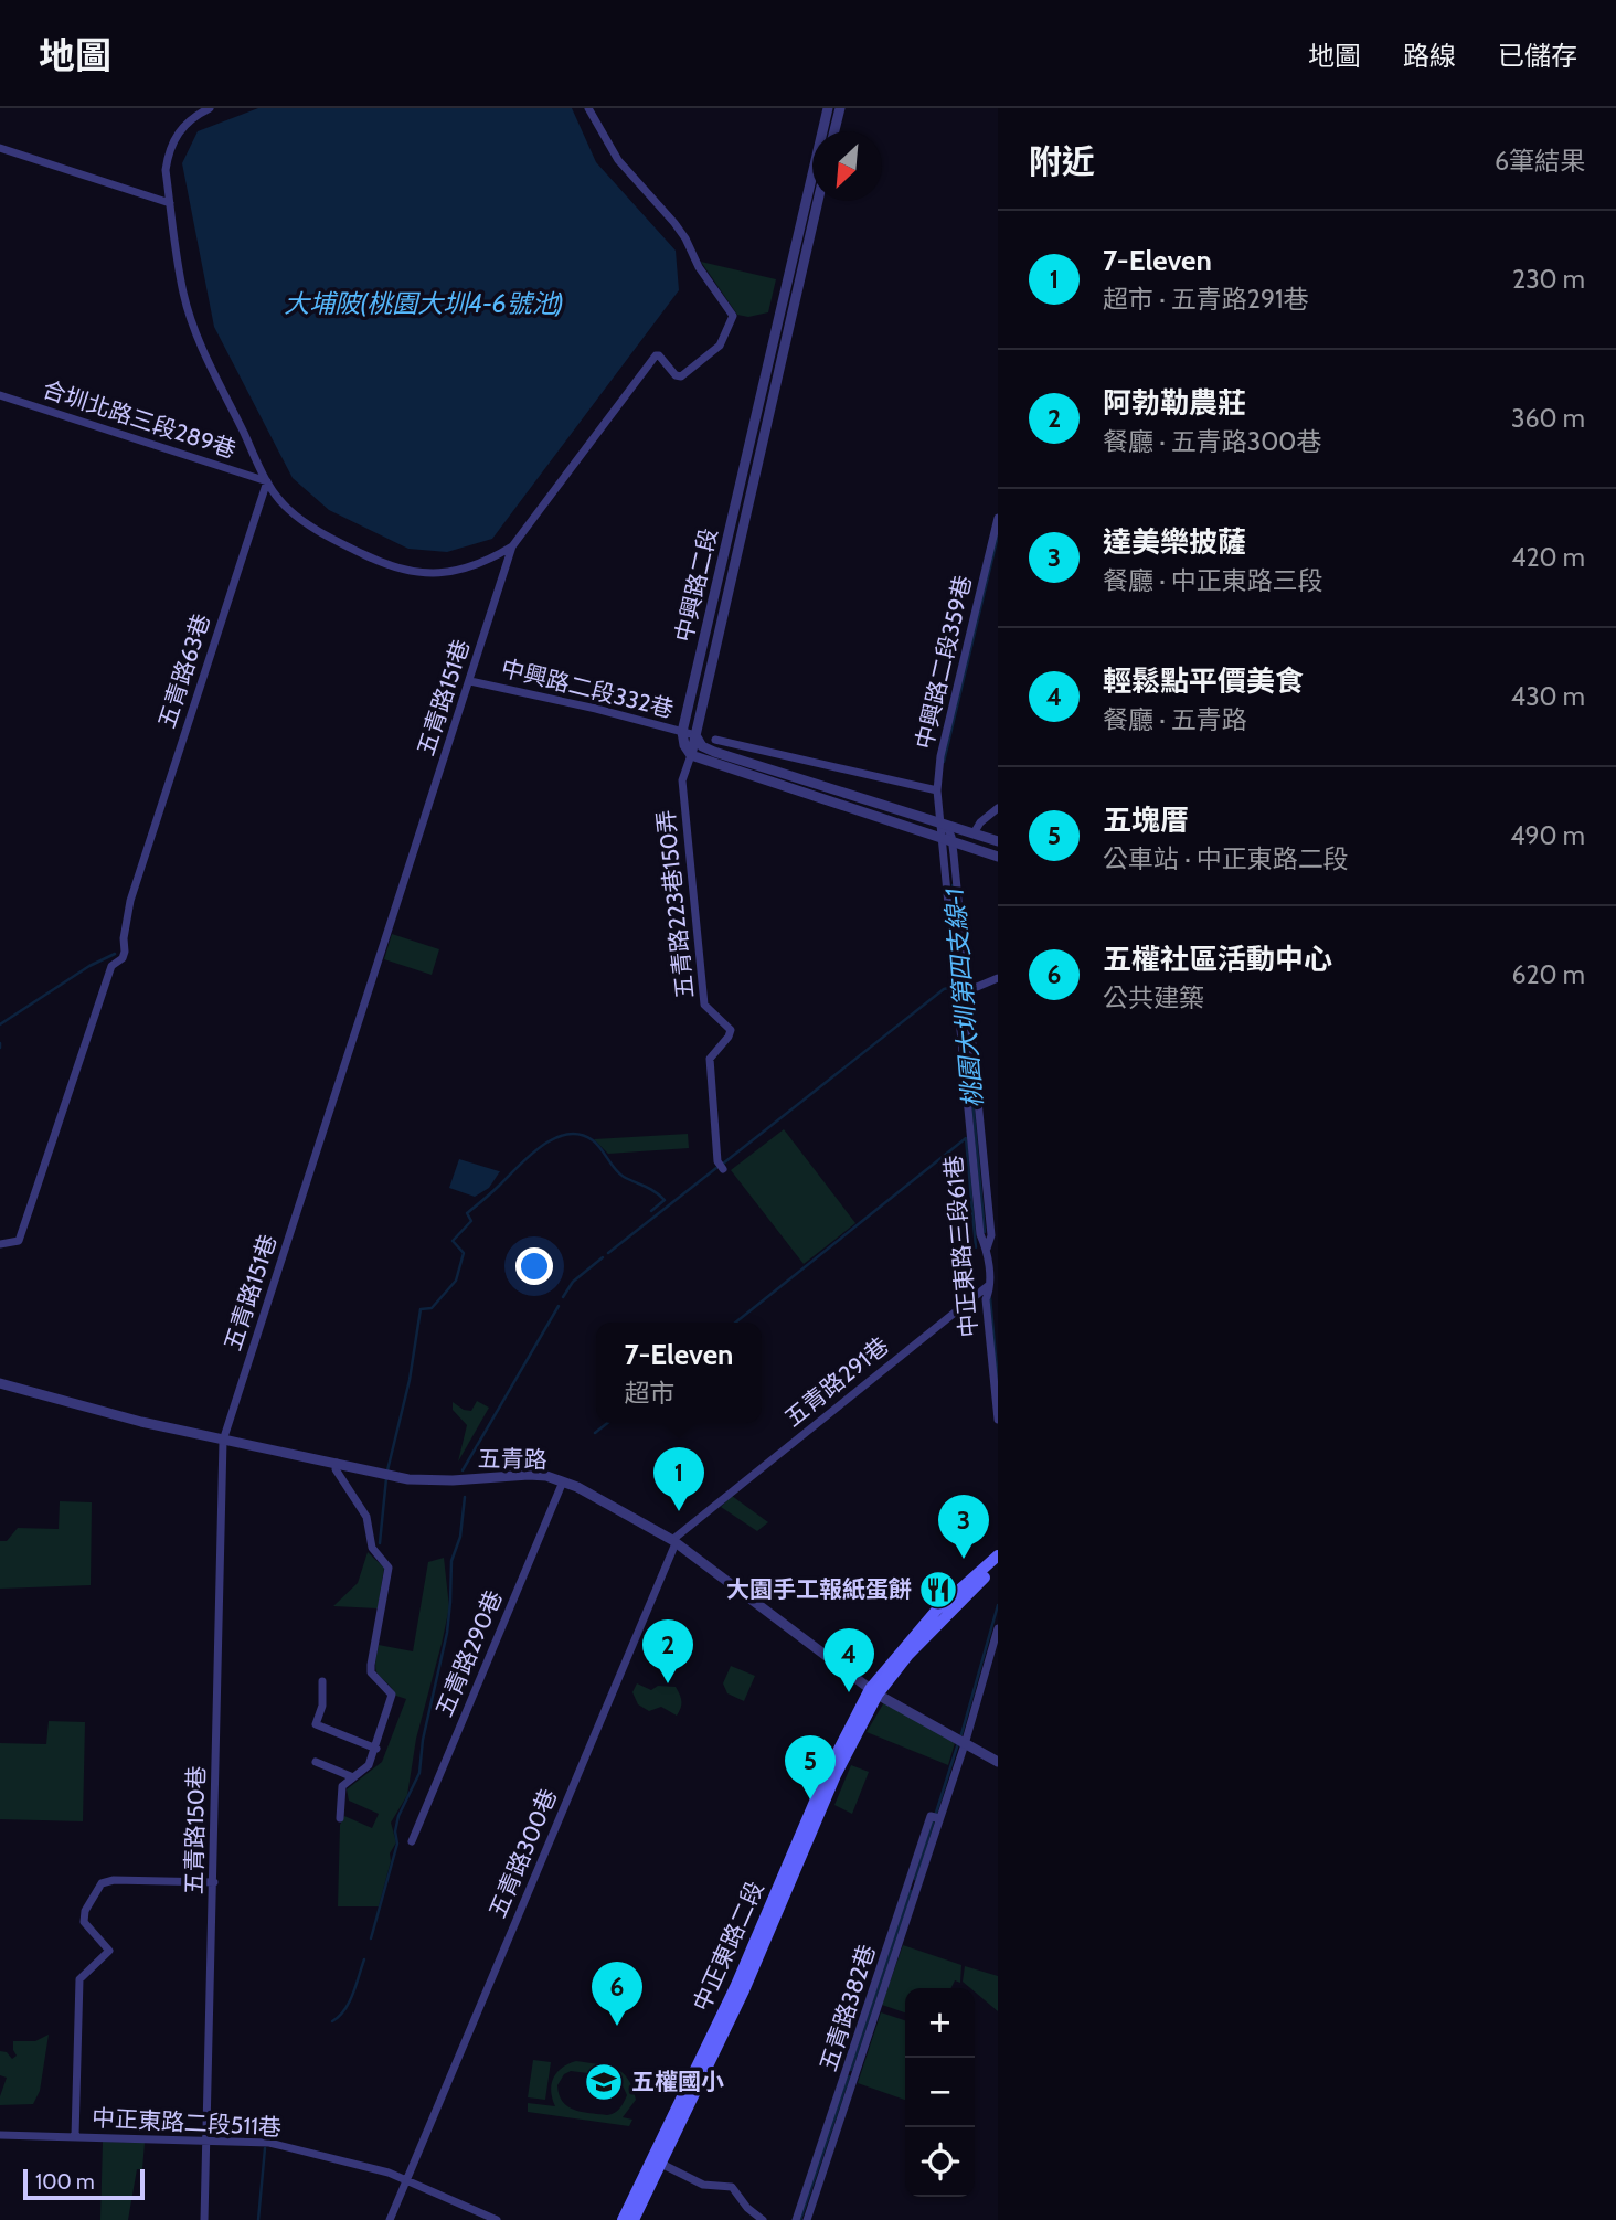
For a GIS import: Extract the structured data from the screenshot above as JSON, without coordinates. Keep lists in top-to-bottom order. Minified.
{"streets":{"main road":["中正東路二段"],"street":["合圳北路三段289巷","中興路二段","中興路二段359巷","五青路63巷","中興路二段332巷","五青路151巷","五青路223巷150弄","中正東路三段61巷","五青路291巷","五青路","五青路290巷","五青路150巷","五青路300巷","五青路382巷","中正東路二段511巷"]},"crossings":[["合圳北路三段289巷","五青路63巷"],["中興路二段","中興路二段332巷"],["中興路二段","五青路223巷150弄"],["中興路二段359巷","中正東路三段61巷"],["中興路二段332巷","五青路151巷"],["五青路151巷","五青路"],["五青路151巷","五青路150巷"],["中正東路三段61巷","五青路291巷"],["五青路291巷","五青路"],["五青路291巷","五青路300巷"],["五青路","五青路290巷"],["五青路","五青路150巷"],["五青路","五青路300巷"],["五青路","中正東路二段"],["五青路","五青路382巷"],["五青路150巷","中正東路二段511巷"],["五青路300巷","中正東路二段511巷"]],"water":["大埔陂(桃園大圳4-6號池)","桃園大圳第四支線-1"],"places":{"restaurant":["大園手工報紙蛋餅"],"school or university":["五權國小"]},"scale_bar":"100 m","north":"bottom left","page":{"header":"地圖","nav":["地圖","路線","已儲存"],"heading":["附近","6筆結果"],"list":[{"mark":"1","name":"7-Eleven","note":"超市 · 五青路291巷","value":"230 m"},{"mark":"2","name":"阿勃勒農莊","note":"餐廳 · 五青路300巷","value":"360 m"},{"mark":"3","name":"達美樂披薩","note":"餐廳 · 中正東路三段","value":"420 m"},{"mark":"4","name":"輕鬆點平價美食","note":"餐廳 · 五青路","value":"430 m"},{"mark":"5","name":"五塊厝","note":"公車站 · 中正東路二段","value":"490 m"},{"mark":"6","name":"五權社區活動中心","note":"公共建築","value":"620 m"}],"popup":["7-Eleven","超市"],"pins":["1","3","2","4","5","6"],"map_buttons":["+","−"],"scale":"100 m"}}
